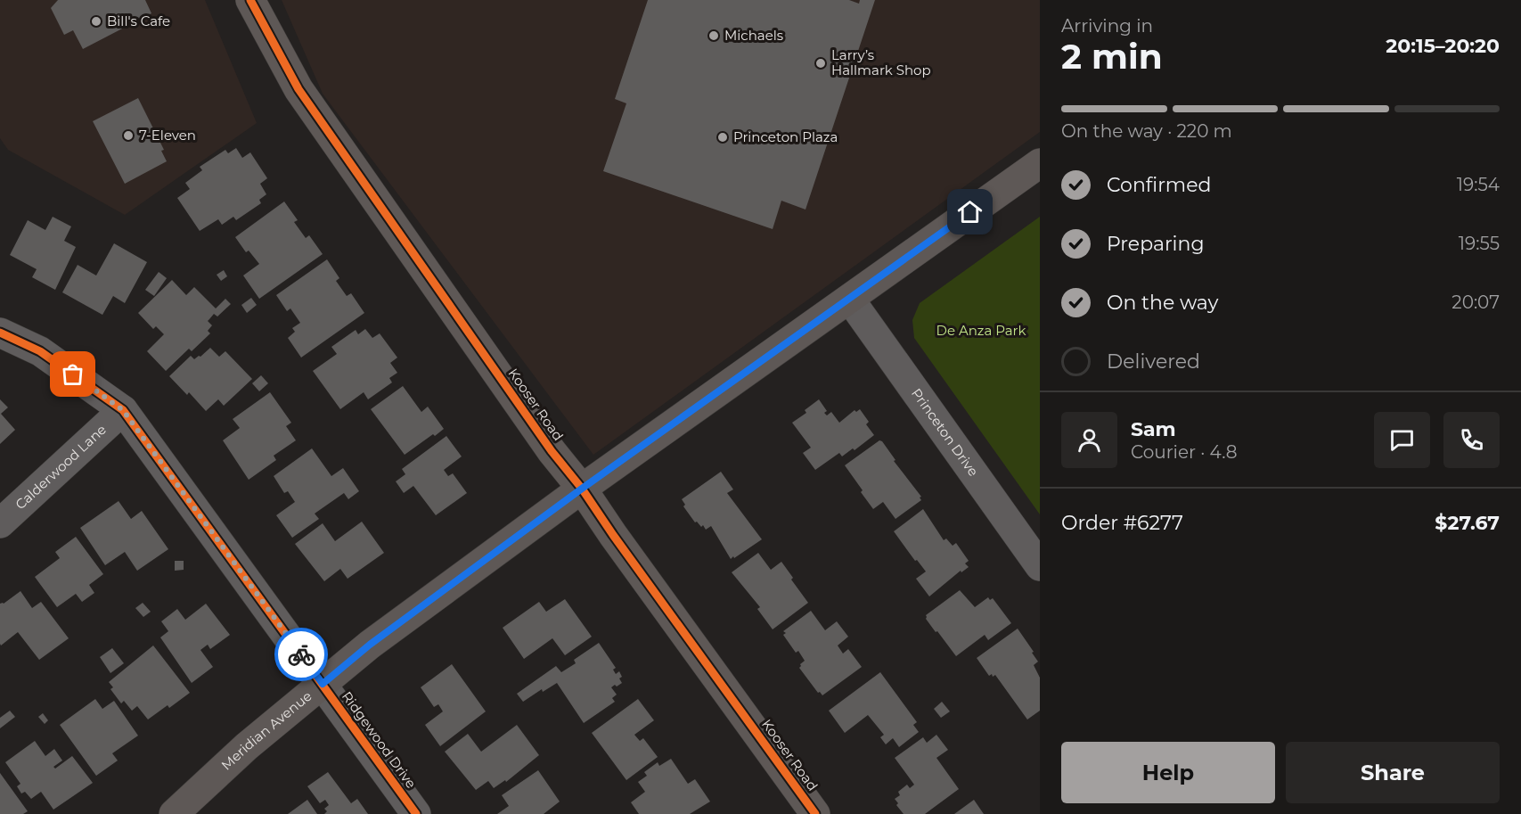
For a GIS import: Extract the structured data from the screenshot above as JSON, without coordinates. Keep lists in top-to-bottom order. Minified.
{"streets":{"main road":["Kooser Road","Meridian Avenue"],"street":["Princeton Drive","Calderwood Lane","Ridgewood Drive"]},"crossings":[["Kooser Road","Meridian Avenue"],["Princeton Drive","Meridian Avenue"],["Calderwood Lane","Ridgewood Drive"],["Meridian Avenue","Ridgewood Drive"]],"parks":["De Anza Park"],"places":["Bill's Cafe","Michaels","Larry’s Hallmark Shop","7-Eleven","Princeton Plaza"],"page":{"heading":["2 min","Arriving in","20:15–20:20"],"panel":["Sam","Courier · 4.8","Order #6277","$27.67"],"bar":"On the way · 220 m","list":[["Confirmed","19:54"],["Preparing","19:55"],["On the way","20:07"],"Delivered"],"buttons":["Help","Share"]}}
